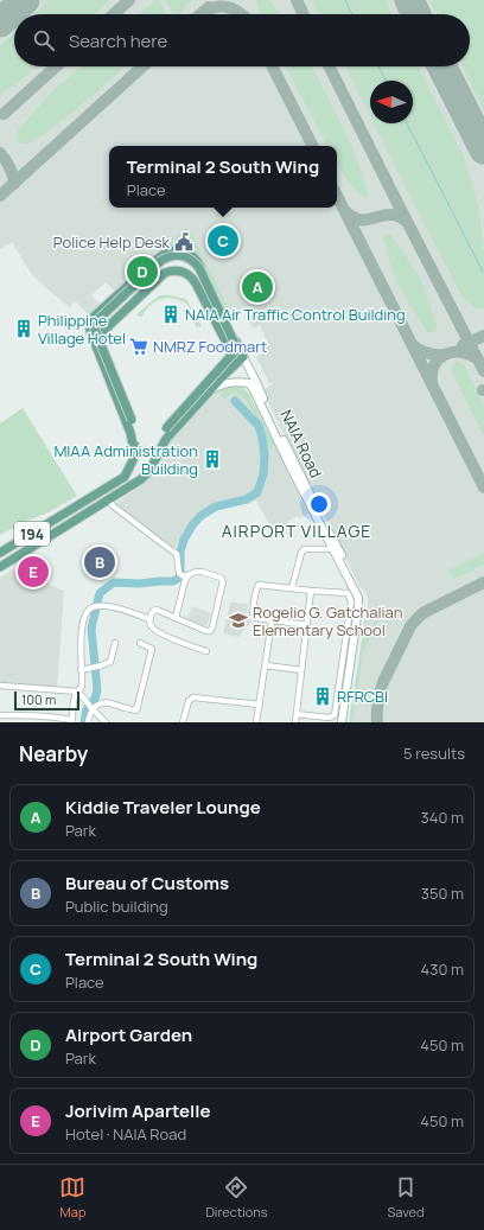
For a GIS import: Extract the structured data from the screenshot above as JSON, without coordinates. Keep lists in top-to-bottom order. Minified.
{"streets":{"main road":["NAIA Road","194"]},"districts":["AIRPORT VILLAGE"],"places":{"public building":["Police Help Desk"],"building":["NAIA Air Traffic Control Building","Philippine Village Hotel","MIAA Administration Building","RFRCBI"],"supermarket":["NMRZ Foodmart"],"school or university":["Rogelio G. Gatchalian Elementary School"]},"scale_bar":"100 m","north":"left","page":{"search":"Search here","popup":["Terminal 2 South Wing","Place"],"pins":["C","D","A","B","E"],"scale":"100 m","heading":["Nearby","5 results"],"list":[{"mark":"A","name":"Kiddie Traveler Lounge","note":"Park","value":"340 m"},{"mark":"B","name":"Bureau of Customs","note":"Public building","value":"350 m"},{"mark":"C","name":"Terminal 2 South Wing","note":"Place","value":"430 m"},{"mark":"D","name":"Airport Garden","note":"Park","value":"450 m"},{"mark":"E","name":"Jorivim Apartelle","note":"Hotel · NAIA Road","value":"450 m"}],"nav":["Map","Directions","Saved"]}}
